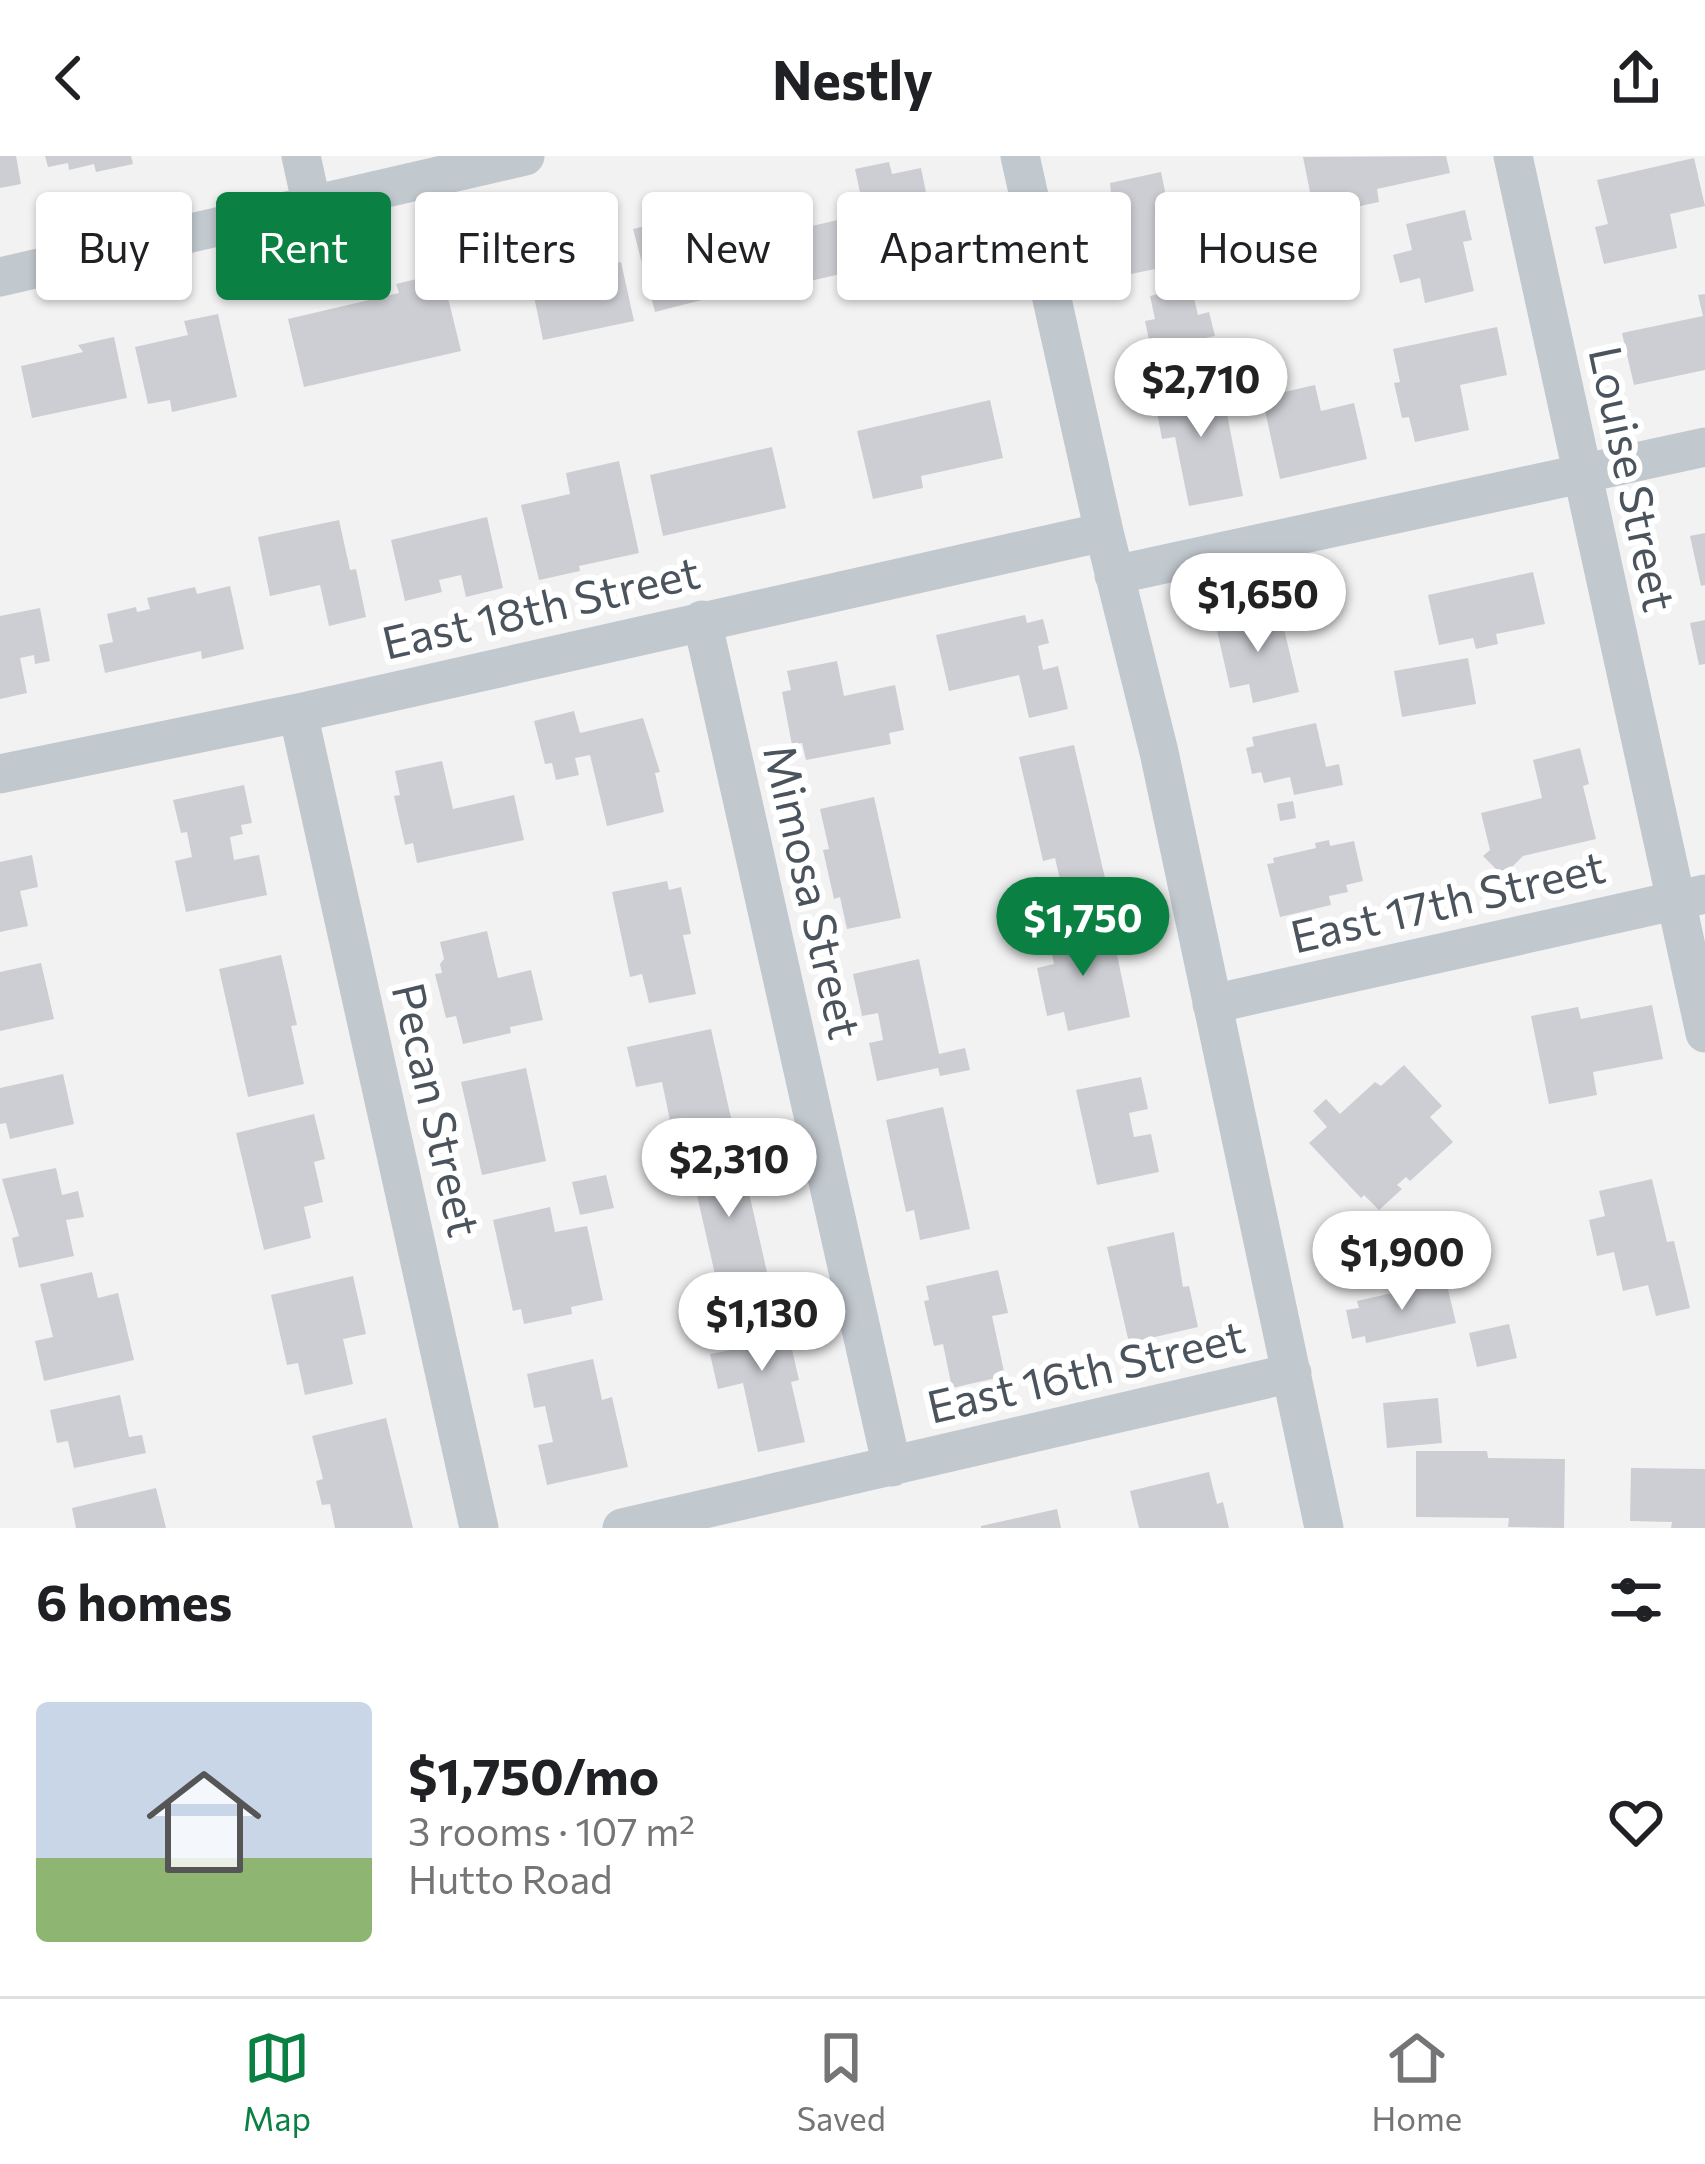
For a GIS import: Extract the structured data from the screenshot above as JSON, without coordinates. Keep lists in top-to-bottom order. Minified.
{"streets":{"street":["Louise Street","East 18th Street","Mimosa Street","East 17th Street","Pecan Street","East 16th Street"]},"crossings":[["Louise Street","East 17th Street"],["East 18th Street","Mimosa Street"],["East 18th Street","Pecan Street"],["Mimosa Street","East 16th Street"]],"page":{"header":"Nestly","chip":["Buy","Rent","Filters","New","Apartment","House"],"price":["$2,710","$1,650","$1,750","$2,310","$1,900","$1,130"],"heading":"6 homes","list":[{"name":"$1,750/mo","note":"3 rooms · 107 m² · Hutto Road"}],"tabs":["Map","Saved","Home"]}}
